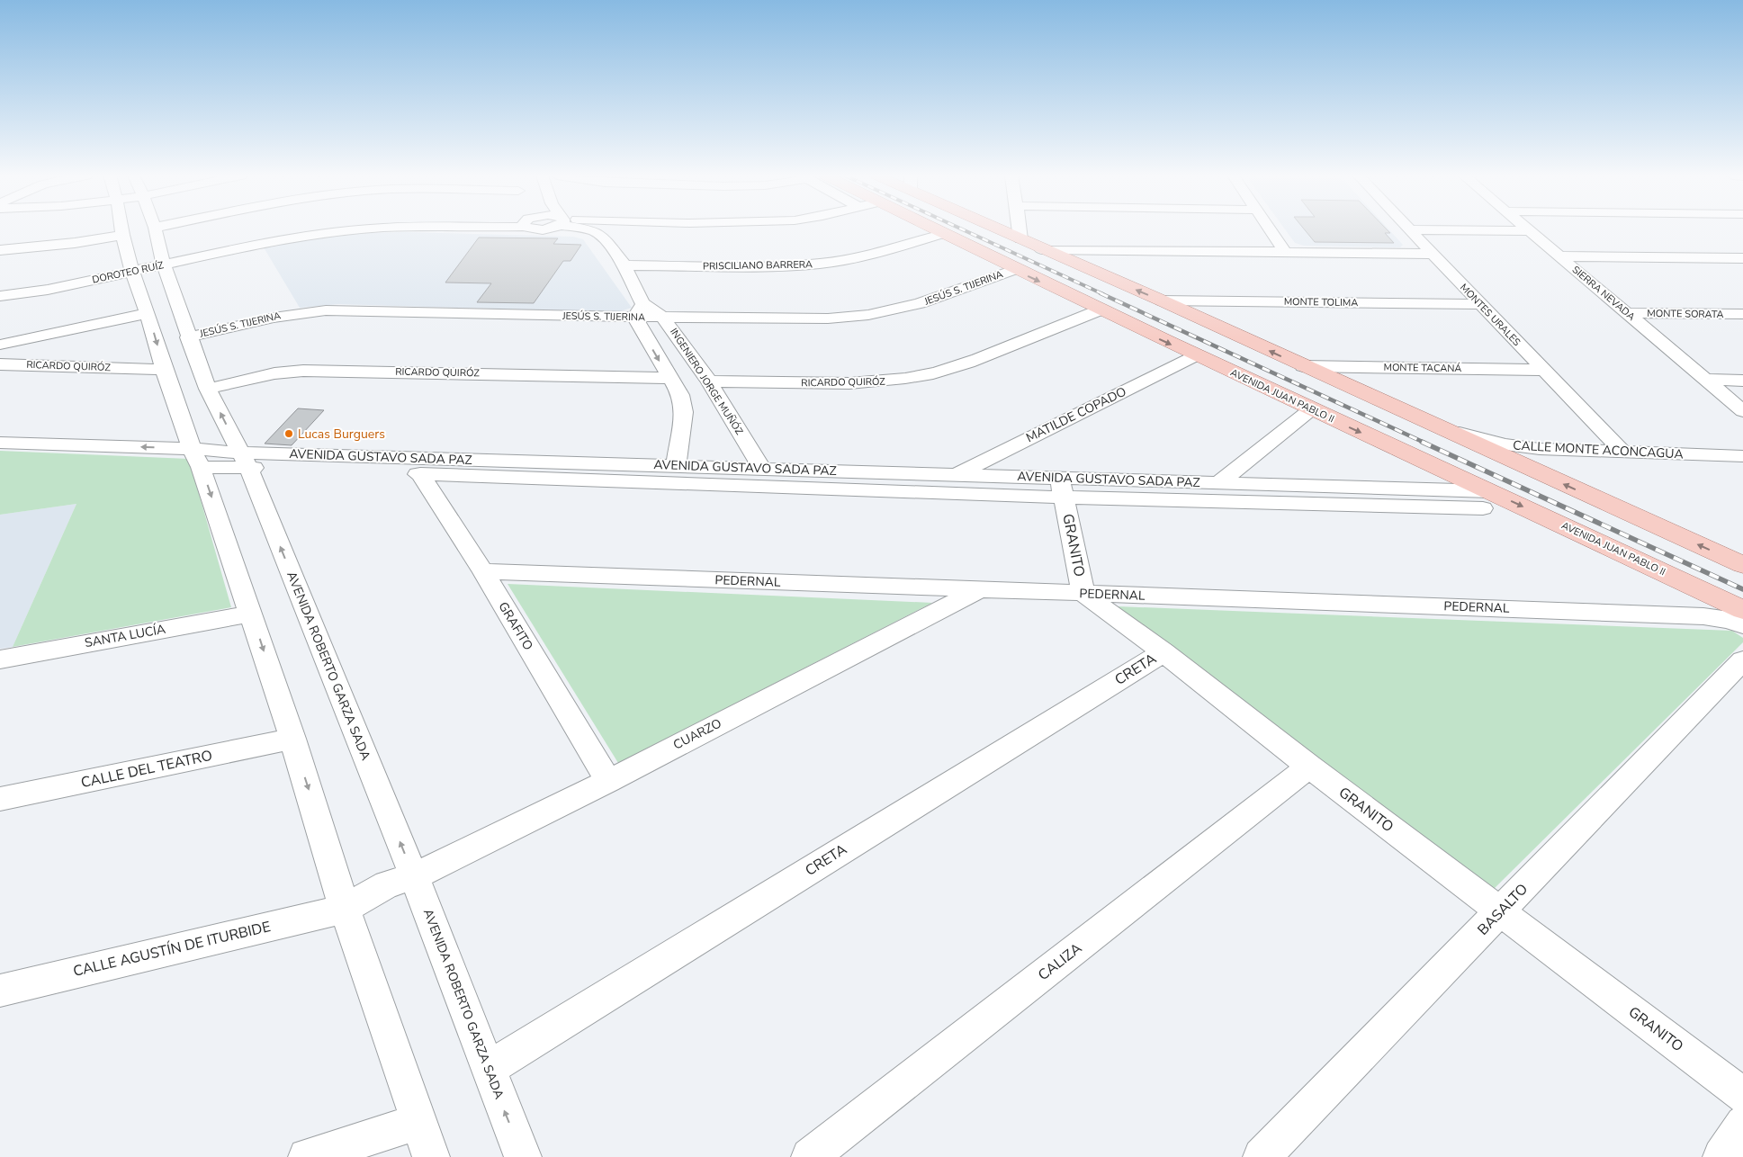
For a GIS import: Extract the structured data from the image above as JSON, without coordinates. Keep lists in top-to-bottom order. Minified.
{"streets":{"main road":["AVENIDA JUAN PABLO II"],"street":["PRISCILIANO BARRERA","DOROTEO RUÍZ","JESÚS S. TIJERINA","SIERRA NEVADA","MONTE TOLIMA","MONTE SORATA","MONTES URALES","RICARDO QUIRÓZ","MONTE TACANÁ","INGENIERO JORGE MUÑÓZ","MATILDE COPADO","CALLE MONTE ACONCAGUA","AVENIDA GUSTAVO SADA PAZ","GRANITO","PEDERNAL","GRAFITO","SANTA LUCÍA","AVENIDA ROBERTO GARZA SADA","CRETA","CUARZO","CALLE DEL TEATRO","BASALTO","CALLE AGUSTÍN DE ITURBIDE","CALIZA"]},"crossings":[["PRISCILIANO BARRERA","AVENIDA JUAN PABLO II"],["DOROTEO RUÍZ","AVENIDA ROBERTO GARZA SADA"],["JESÚS S. TIJERINA","INGENIERO JORGE MUÑÓZ"],["JESÚS S. TIJERINA","AVENIDA JUAN PABLO II"],["JESÚS S. TIJERINA","AVENIDA ROBERTO GARZA SADA"],["SIERRA NEVADA","MONTE SORATA"],["MONTE TOLIMA","MONTES URALES"],["MONTES URALES","MONTE TACANÁ"],["MONTES URALES","CALLE MONTE ACONCAGUA"],["RICARDO QUIRÓZ","INGENIERO JORGE MUÑÓZ"],["RICARDO QUIRÓZ","AVENIDA JUAN PABLO II"],["RICARDO QUIRÓZ","AVENIDA ROBERTO GARZA SADA"],["INGENIERO JORGE MUÑÓZ","AVENIDA GUSTAVO SADA PAZ"],["AVENIDA JUAN PABLO II","MATILDE COPADO"],["AVENIDA JUAN PABLO II","AVENIDA GUSTAVO SADA PAZ"],["AVENIDA JUAN PABLO II","PEDERNAL"],["MATILDE COPADO","AVENIDA GUSTAVO SADA PAZ"],["AVENIDA GUSTAVO SADA PAZ","GRANITO"],["AVENIDA GUSTAVO SADA PAZ","GRAFITO"],["AVENIDA GUSTAVO SADA PAZ","AVENIDA ROBERTO GARZA SADA"],["GRANITO","PEDERNAL"],["GRANITO","CRETA"],["GRANITO","BASALTO"],["GRANITO","CALIZA"],["PEDERNAL","GRAFITO"],["PEDERNAL","CUARZO"],["GRAFITO","CUARZO"],["AVENIDA ROBERTO GARZA SADA","CRETA"],["AVENIDA ROBERTO GARZA SADA","CUARZO"],["AVENIDA ROBERTO GARZA SADA","CALLE AGUSTÍN DE ITURBIDE"],["CUARZO","CALLE AGUSTÍN DE ITURBIDE"]],"places":["Lucas Burguers"]}
